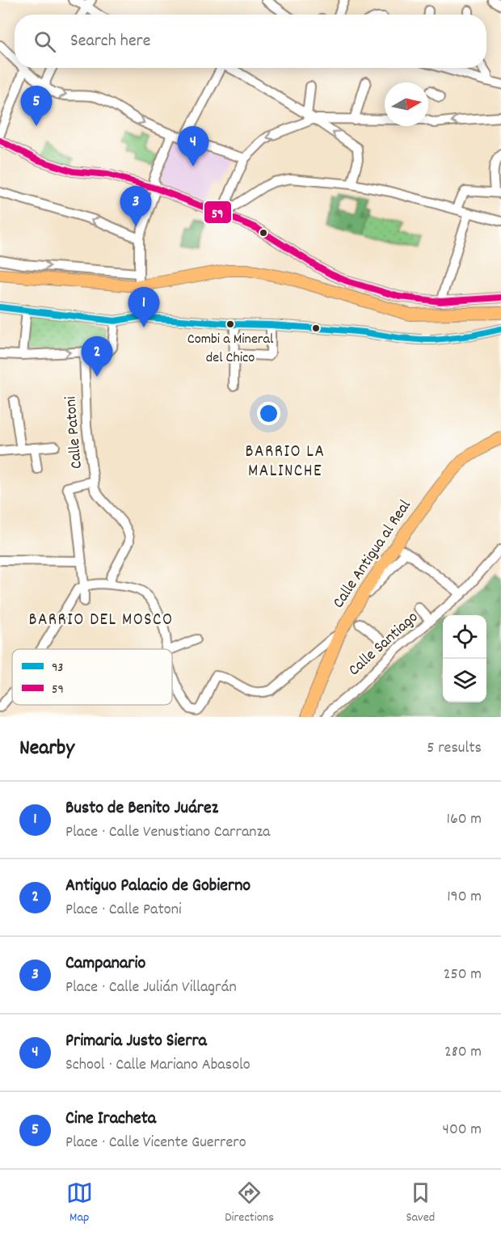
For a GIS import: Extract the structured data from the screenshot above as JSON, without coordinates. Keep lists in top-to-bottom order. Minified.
{"streets":{"main road":["Calle Antigua al Real"],"street":["Calle Patoni","Calle Santiago"]},"districts":["BARRIO LA MALINCHE","BARRIO DEL MOSCO"],"places":["Combi a Mineral del Chico"],"lines":["transit line 59","transit line 93"],"legend":["93","59"],"north":"right","page":{"search":"Search here","pins":["5","4","3","1","2"],"heading":["Nearby","5 results"],"list":[{"mark":"1","name":"Busto de Benito Juárez","note":"Place · Calle Venustiano Carranza","value":"160 m"},{"mark":"2","name":"Antiguo Palacio de Gobierno","note":"Place · Calle Patoni","value":"190 m"},{"mark":"3","name":"Campanario","note":"Place · Calle Julián Villagrán","value":"250 m"},{"mark":"4","name":"Primaria Justo Sierra","note":"School · Calle Mariano Abasolo","value":"280 m"},{"mark":"5","name":"Cine Iracheta","note":"Place · Calle Vicente Guerrero","value":"400 m"}],"nav":["Map","Directions","Saved"]}}
